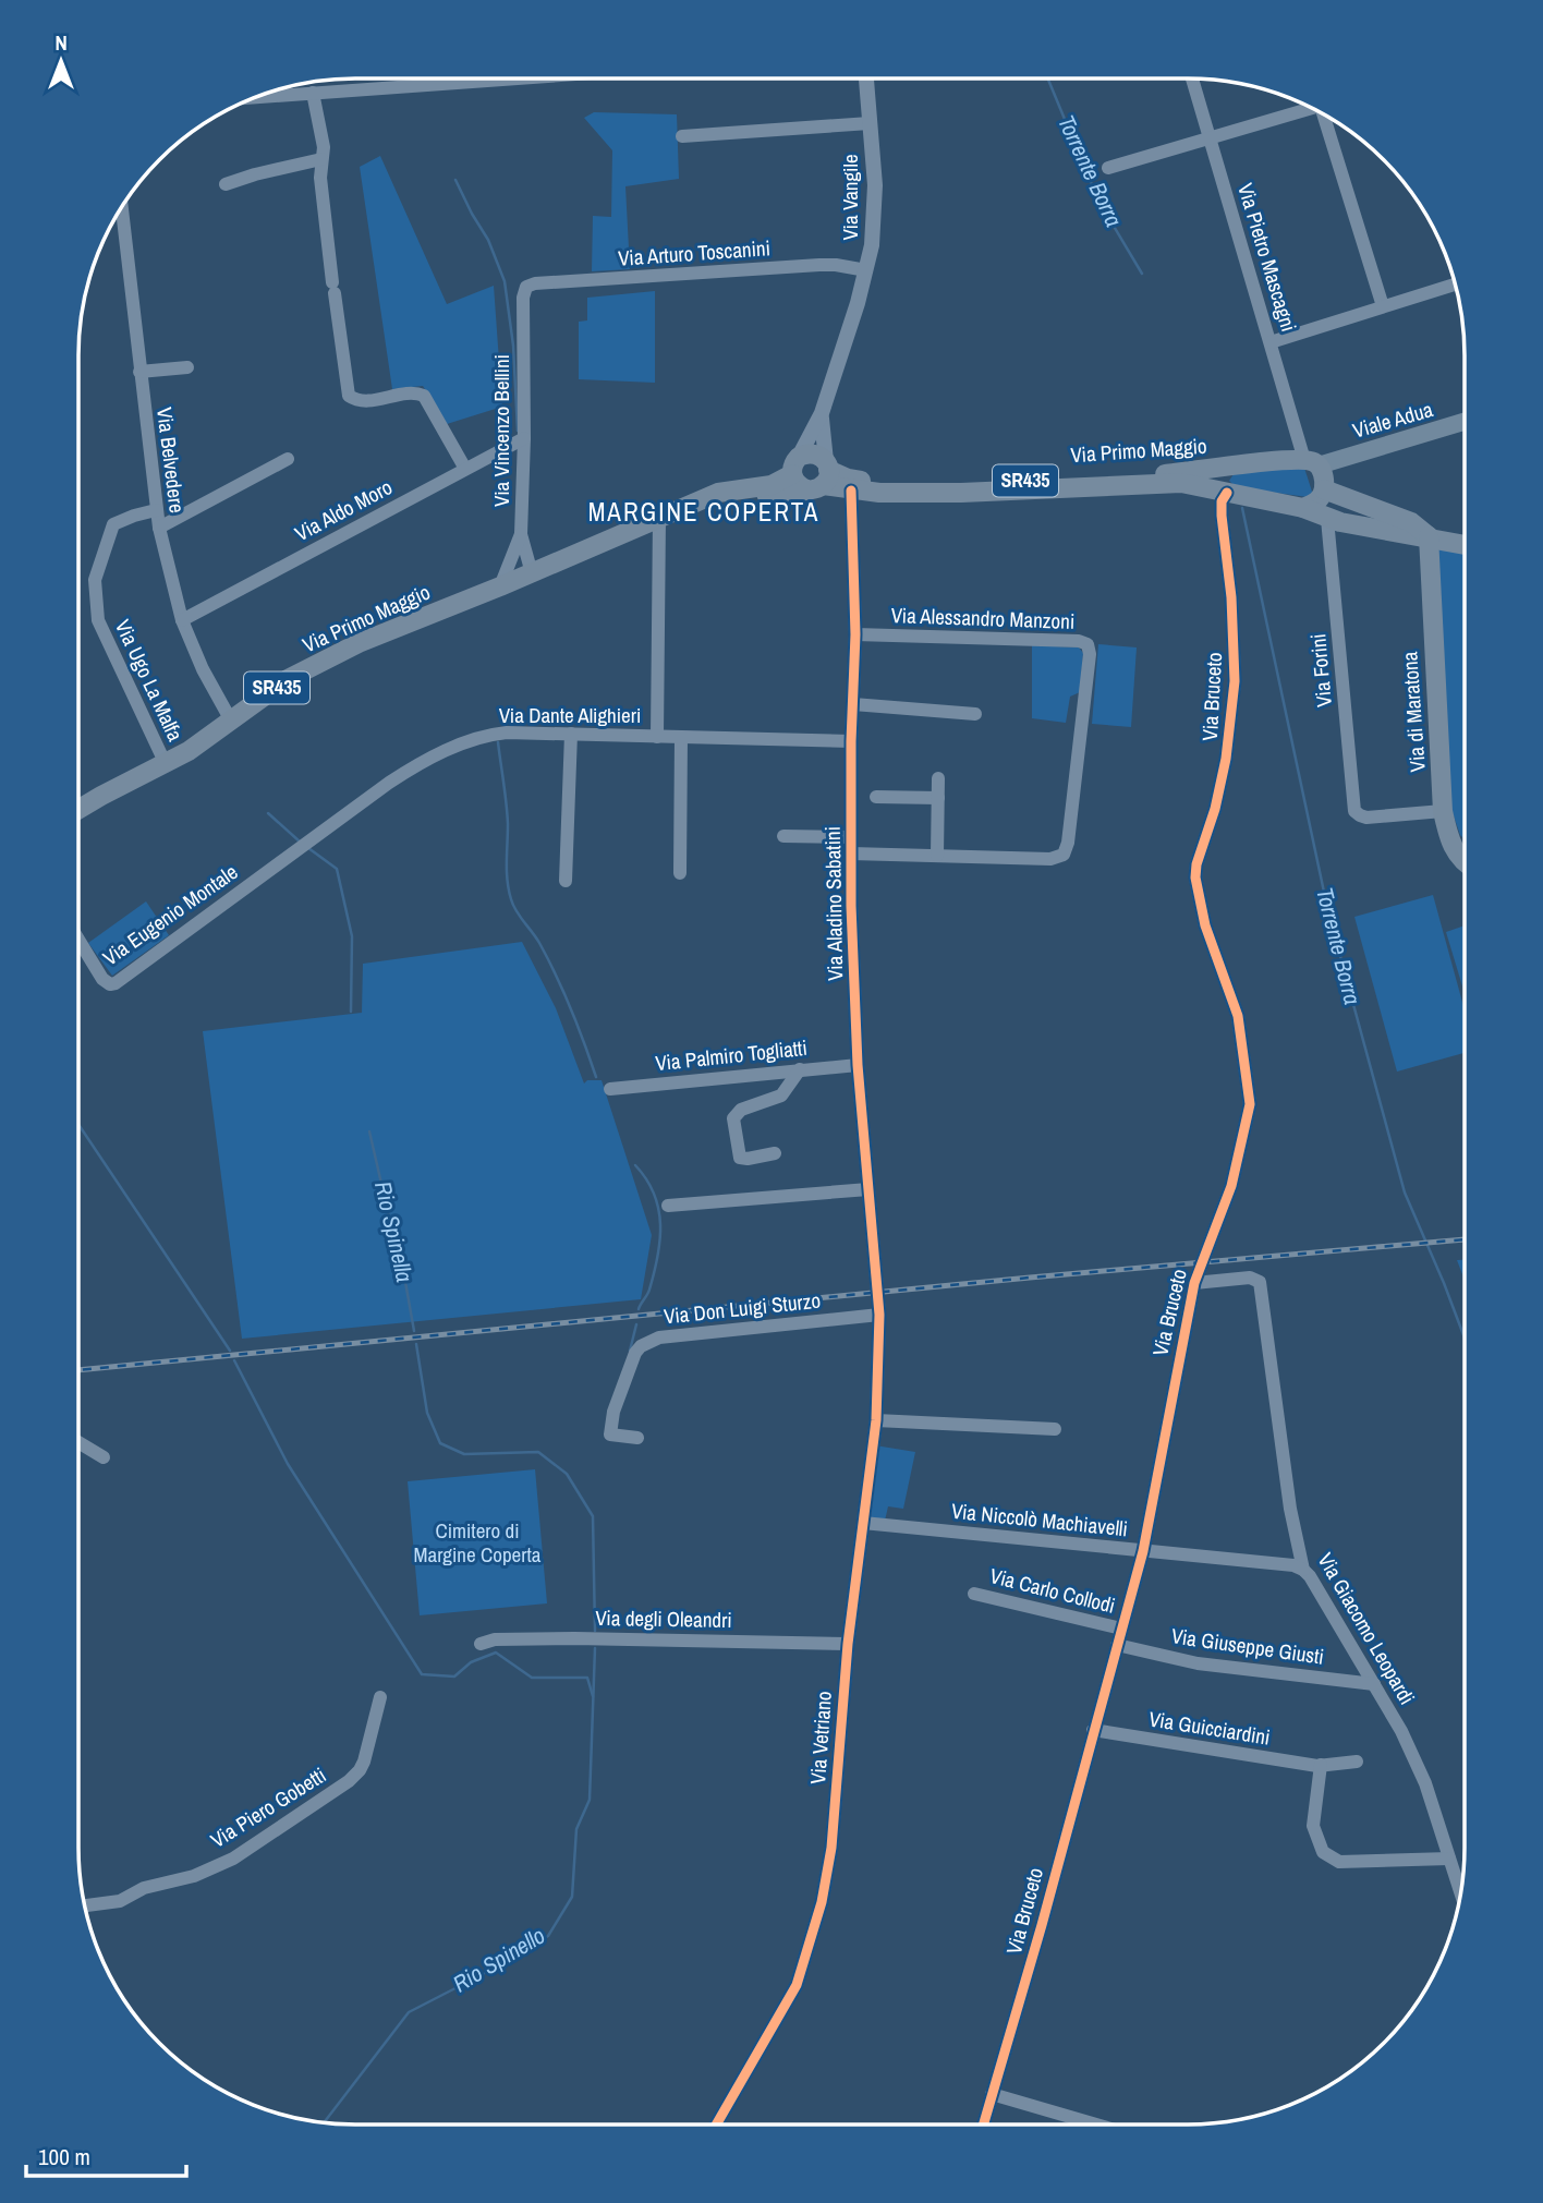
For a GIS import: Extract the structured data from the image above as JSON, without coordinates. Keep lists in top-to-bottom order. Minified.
{"streets":{"main road":["Viale Adua","Via Primo Maggio","SR435","Via di Maratona"],"street":["Via Vangile","Via Arturo Toscanini","Via Pietro Mascagni","Via Vincenzo Bellini","Via Belvedere","Via Aldo Moro","Via Alessandro Manzoni","Via Forini","Via Ugo La Malfa","Via Bruceto","Via Dante Alighieri","Via Aladino Sabatini","Via Eugenio Montale","Via Palmiro Togliatti","Via Don Luigi Sturzo","Via Niccolò Machiavelli","Via Carlo Collodi","Via degli Oleandri","Via Giacomo Leopardi","Via Giuseppe Giusti","Via Guicciardini","Via Vetriano","Via Piero Gobetti"]},"crossings":[["Via Vangile","Via Arturo Toscanini"],["Via Arturo Toscanini","Via Vincenzo Bellini"],["Via Pietro Mascagni","Viale Adua"],["Via Pietro Mascagni","Via Primo Maggio"],["Viale Adua","Via Primo Maggio"],["Via Vincenzo Bellini","Via Primo Maggio"],["Via Vincenzo Bellini","Via Aldo Moro"],["Via Primo Maggio","Via Belvedere"],["Via Primo Maggio","SR435"],["Via Primo Maggio","Via Forini"],["Via Primo Maggio","Via Ugo La Malfa"],["Via Primo Maggio","Via Bruceto"],["Via Primo Maggio","Via di Maratona"],["Via Primo Maggio","Via Aladino Sabatini"],["Via Belvedere","Via Aldo Moro"],["Via Belvedere","Via Ugo La Malfa"],["Via Alessandro Manzoni","Via Aladino Sabatini"],["Via Forini","Via di Maratona"],["Via Bruceto","Via Niccolò Machiavelli"],["Via Bruceto","Via Carlo Collodi"],["Via Bruceto","Via Giacomo Leopardi"],["Via Bruceto","Via Giuseppe Giusti"],["Via Bruceto","Via Guicciardini"],["Via Dante Alighieri","Via Aladino Sabatini"],["Via Dante Alighieri","Via Eugenio Montale"],["Via Aladino Sabatini","Via Palmiro Togliatti"],["Via Aladino Sabatini","Via Don Luigi Sturzo"],["Via Aladino Sabatini","Via Vetriano"],["Via Don Luigi Sturzo","Via Vetriano"],["Via Niccolò Machiavelli","Via Giacomo Leopardi"],["Via Niccolò Machiavelli","Via Vetriano"],["Via degli Oleandri","Via Vetriano"],["Via Giacomo Leopardi","Via Giuseppe Giusti"]],"districts":["MARGINE COPERTA"],"water":["Torrente Borra","Rio Spinella","Rio Spinello"],"parks":["Cimitero di Margine Coperta"],"scale_bar":"100 m","north":"top"}
